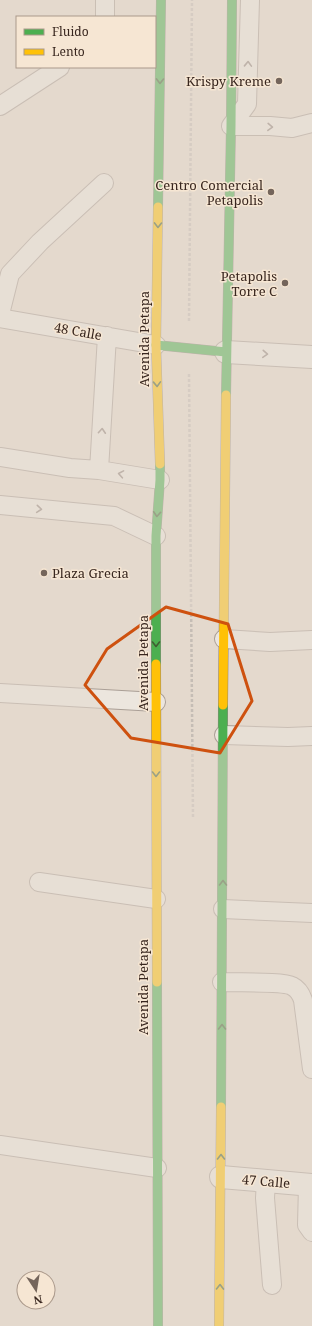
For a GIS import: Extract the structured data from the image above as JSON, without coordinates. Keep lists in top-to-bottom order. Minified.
{"streets":{"main road":["Avenida Petapa"],"street":["47 Calle"],"lane":["48 Calle"]},"crossings":[["48 Calle","Avenida Petapa"]],"places":["Krispy Kreme","Centro Comercial Petapolis","Petapolis Torre C","Plaza Grecia"],"legend":["Fluido","Lento"],"north":"bottom"}
